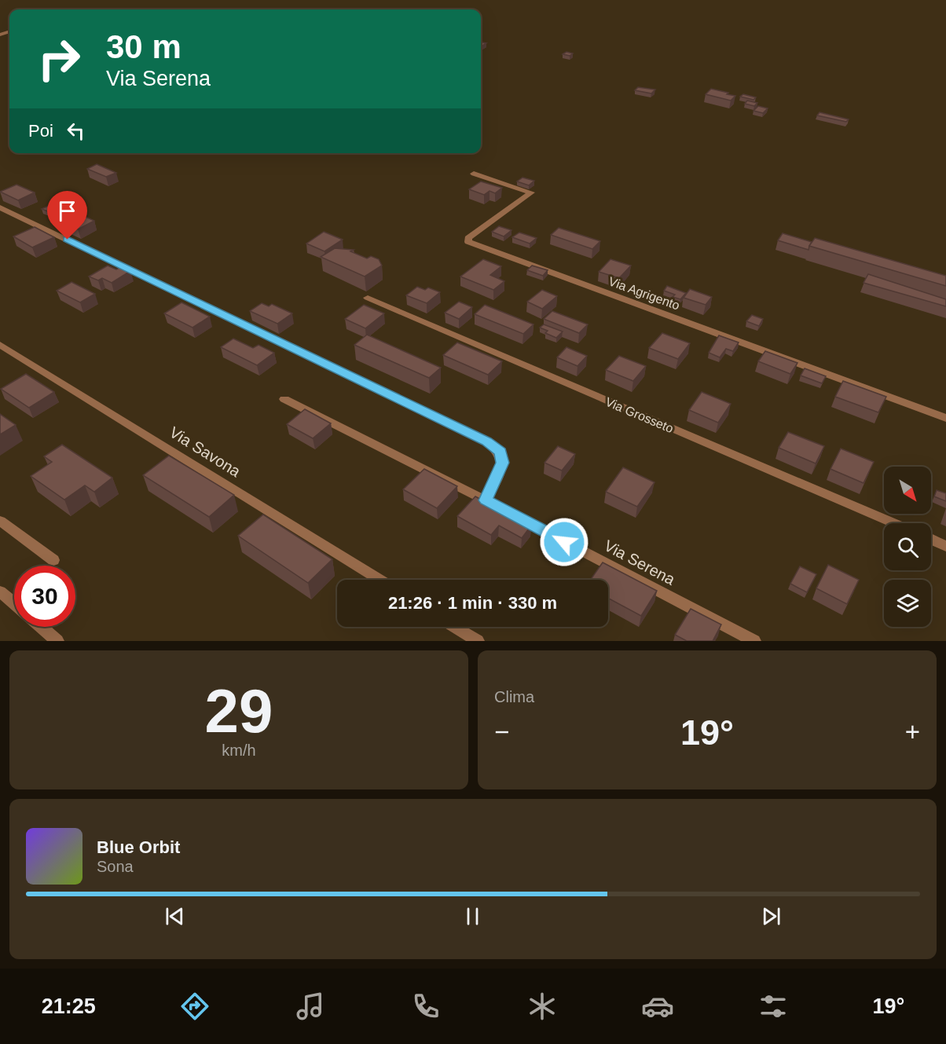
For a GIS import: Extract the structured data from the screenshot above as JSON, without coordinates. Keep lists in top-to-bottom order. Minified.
{"streets":{"street":["Via Agrigento","Via Grosseto","Via Savona","Via Serena"]},"north":"bottom right","page":{"turn":["30 m","Via Serena"],"then":"Poi","limit":"30","trip":"21:26 · 1 min · 330 m","tile":[["29","km/h"],"Clima"],"heat":["−","19°","+"],"song":["Blue Orbit","Sona"],"tabs":["21:25","19°"]}}
